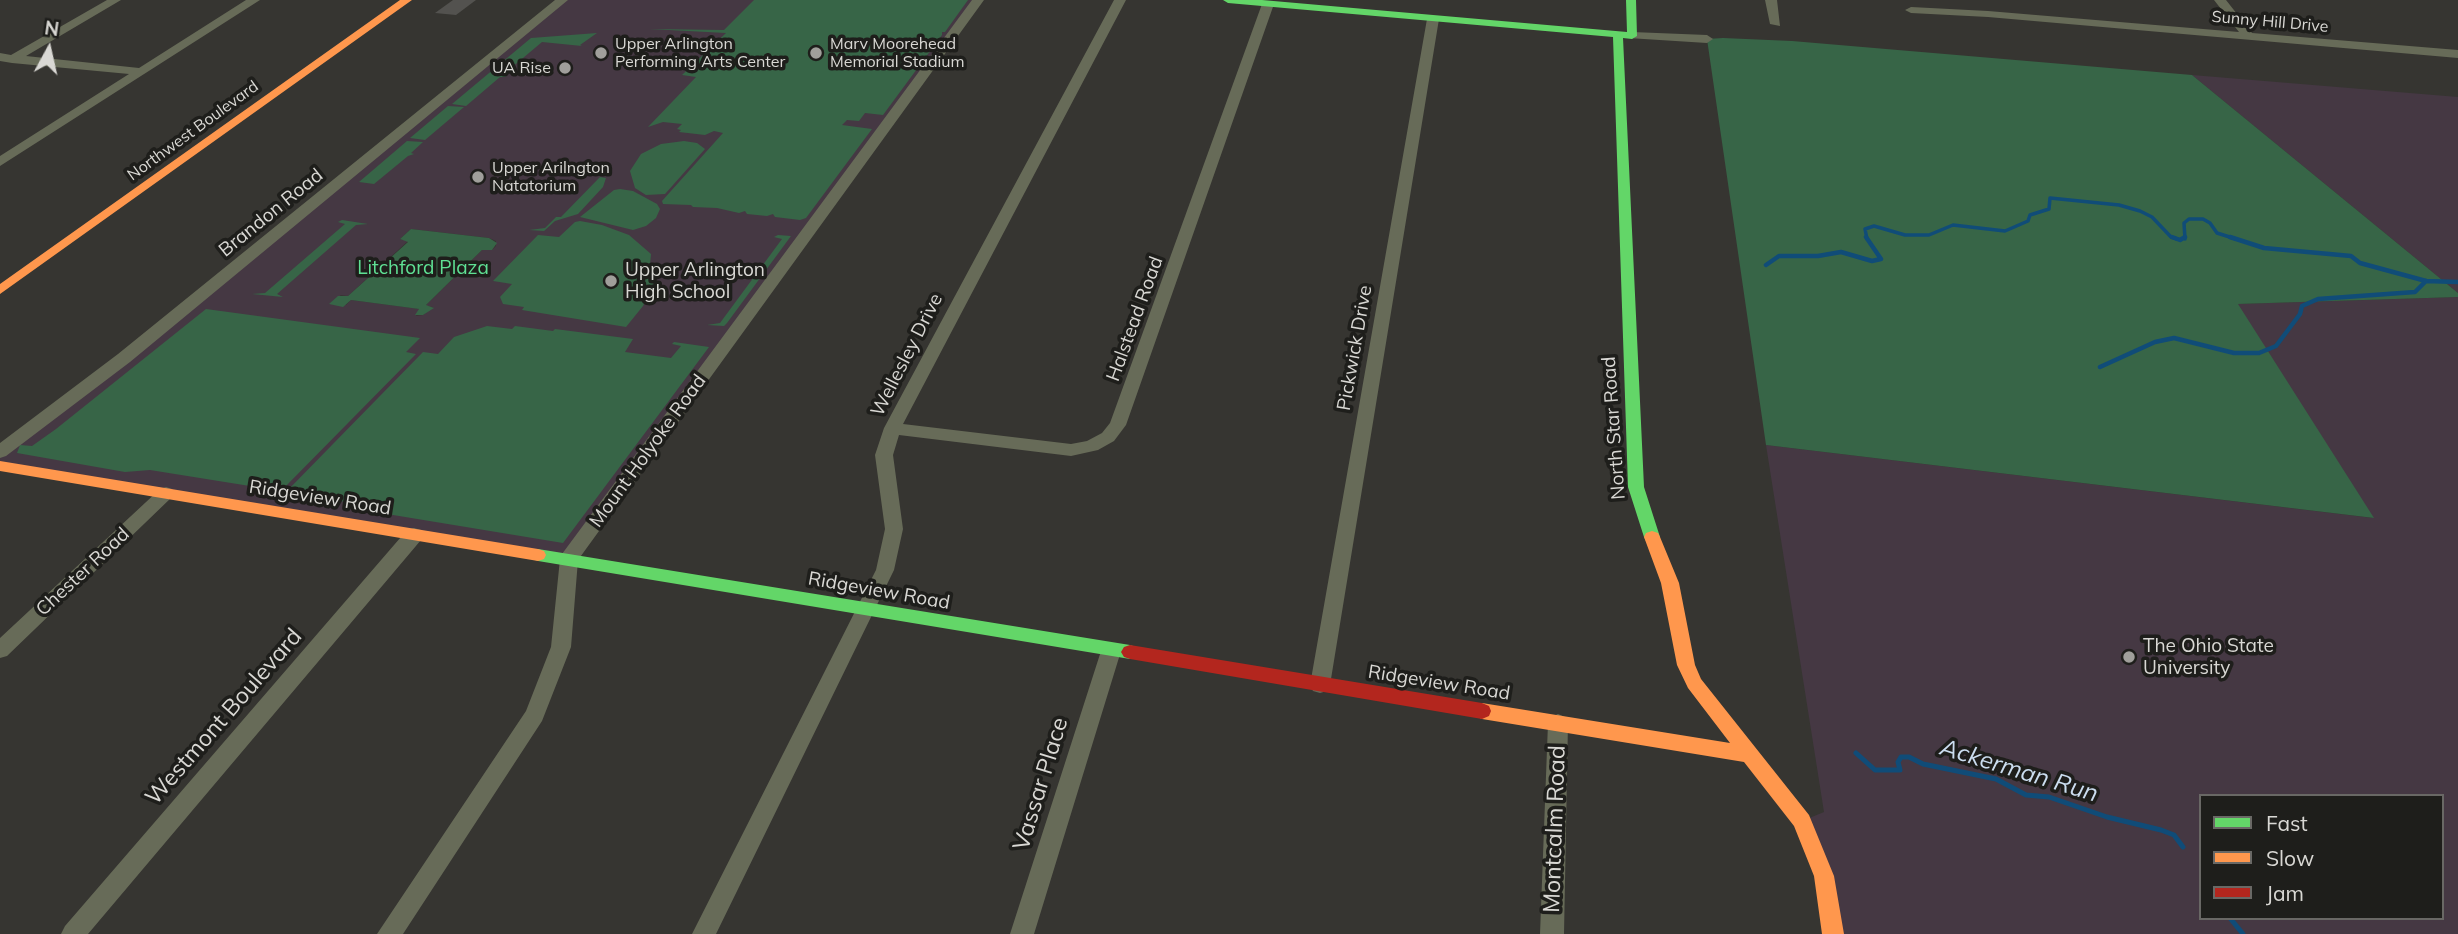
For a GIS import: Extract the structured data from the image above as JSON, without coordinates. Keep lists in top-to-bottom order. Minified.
{"streets":{"street":["Sunny Hill Drive","Northwest Boulevard","Brandon Road","Halstead Road","Pickwick Drive","Wellesley Drive","North Star Road","Mount Holyoke Road","Ridgeview Road","Chester Road","Westmont Boulevard","Vassar Place","Montcalm Road"]},"crossings":[["Halstead Road","Wellesley Drive"],["Pickwick Drive","Ridgeview Road"],["Wellesley Drive","Ridgeview Road"],["North Star Road","Ridgeview Road"],["Mount Holyoke Road","Ridgeview Road"],["Ridgeview Road","Chester Road"],["Ridgeview Road","Westmont Boulevard"],["Ridgeview Road","Vassar Place"],["Ridgeview Road","Montcalm Road"]],"water":["Ackerman Run"],"parks":["Litchford Plaza"],"places":["Upper Arlington Performing Arts Center","Marv Moorehead Memorial Stadium","UA Rise","Upper Arilngton Natatorium","Upper Arlington High School","The Ohio State University"],"legend":["Fast","Slow","Jam"],"north":"top"}
